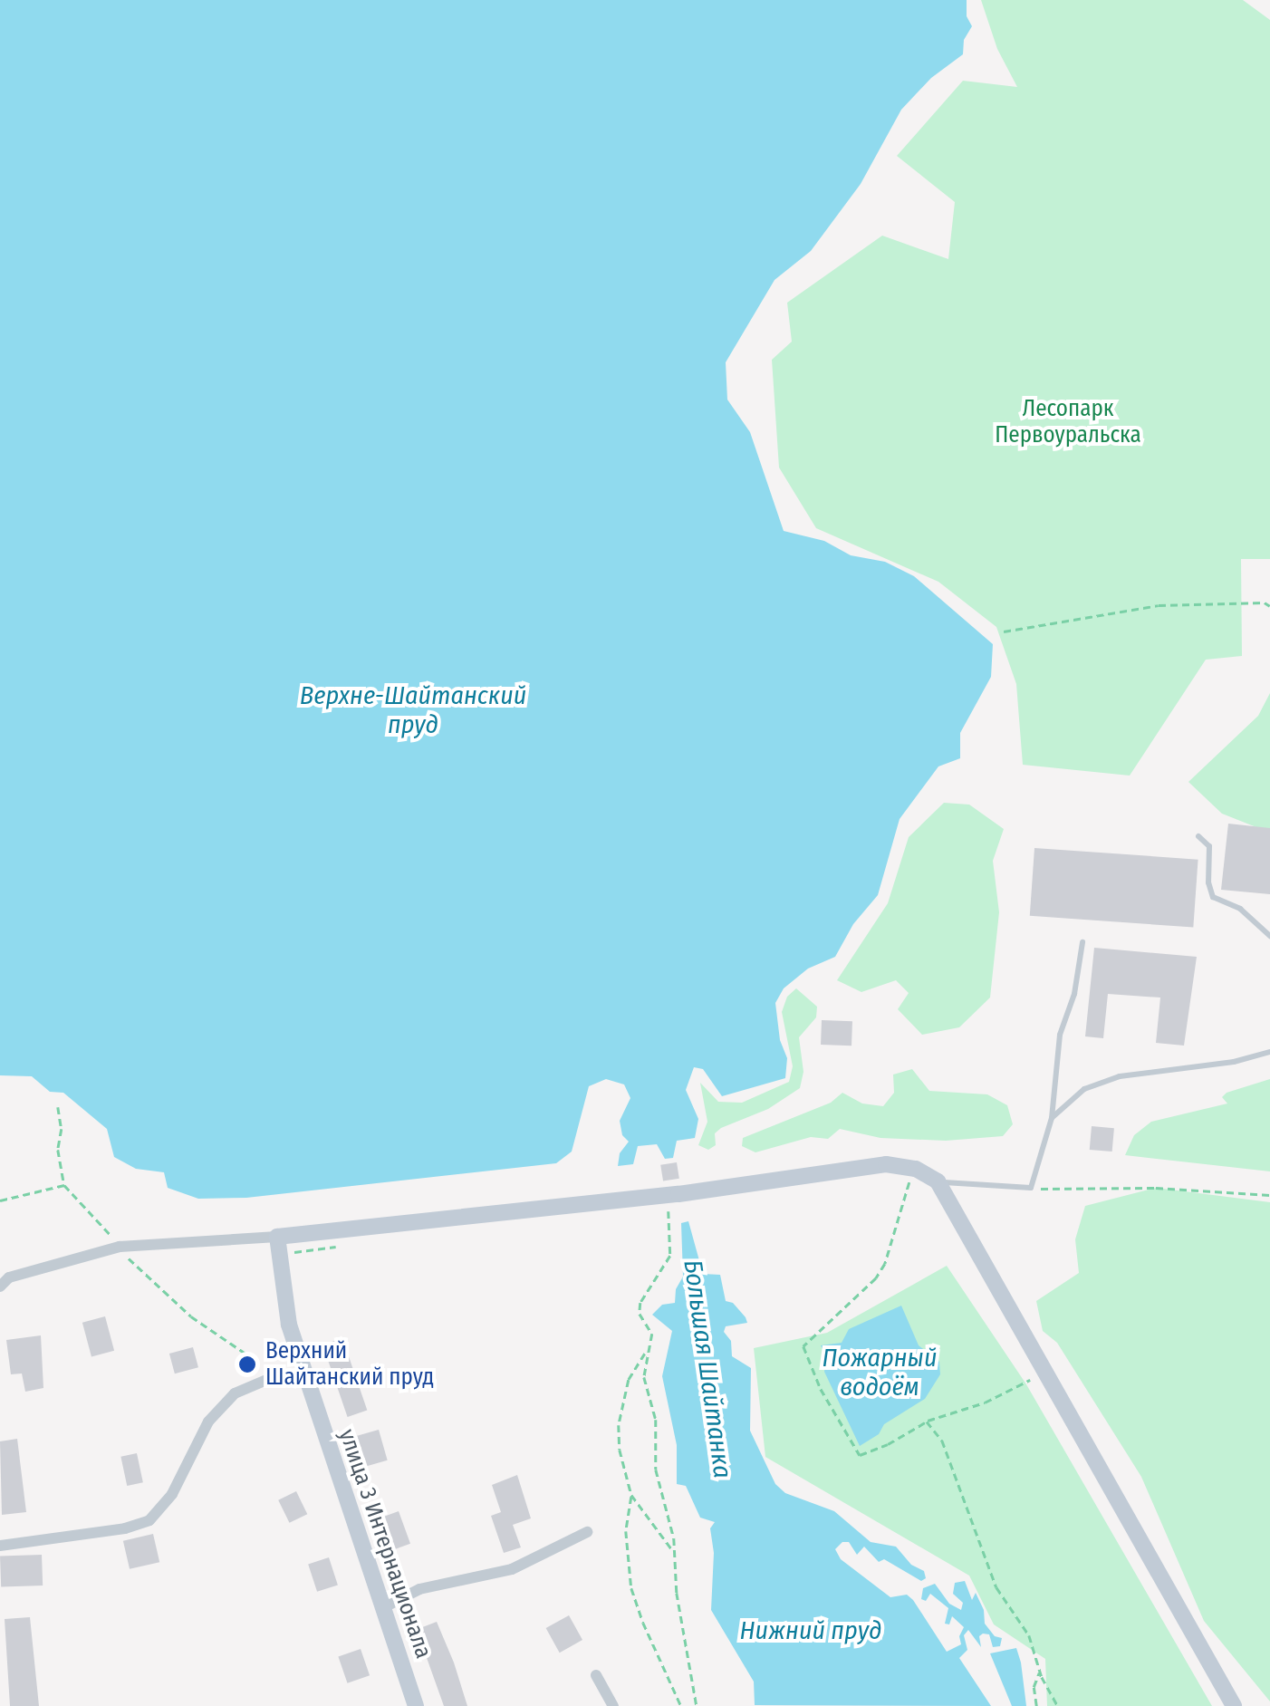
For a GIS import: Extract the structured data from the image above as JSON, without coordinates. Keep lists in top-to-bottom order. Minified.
{"streets":{"street":["улица 3 Интернационала"]},"water":["Верхне-Шайтанский пруд","Пожарный водоём","Большая Шайтанка","Нижний пруд"],"parks":["Лесопарк Первоуральска"],"places":["Верхний Шайтанский пруд"]}
